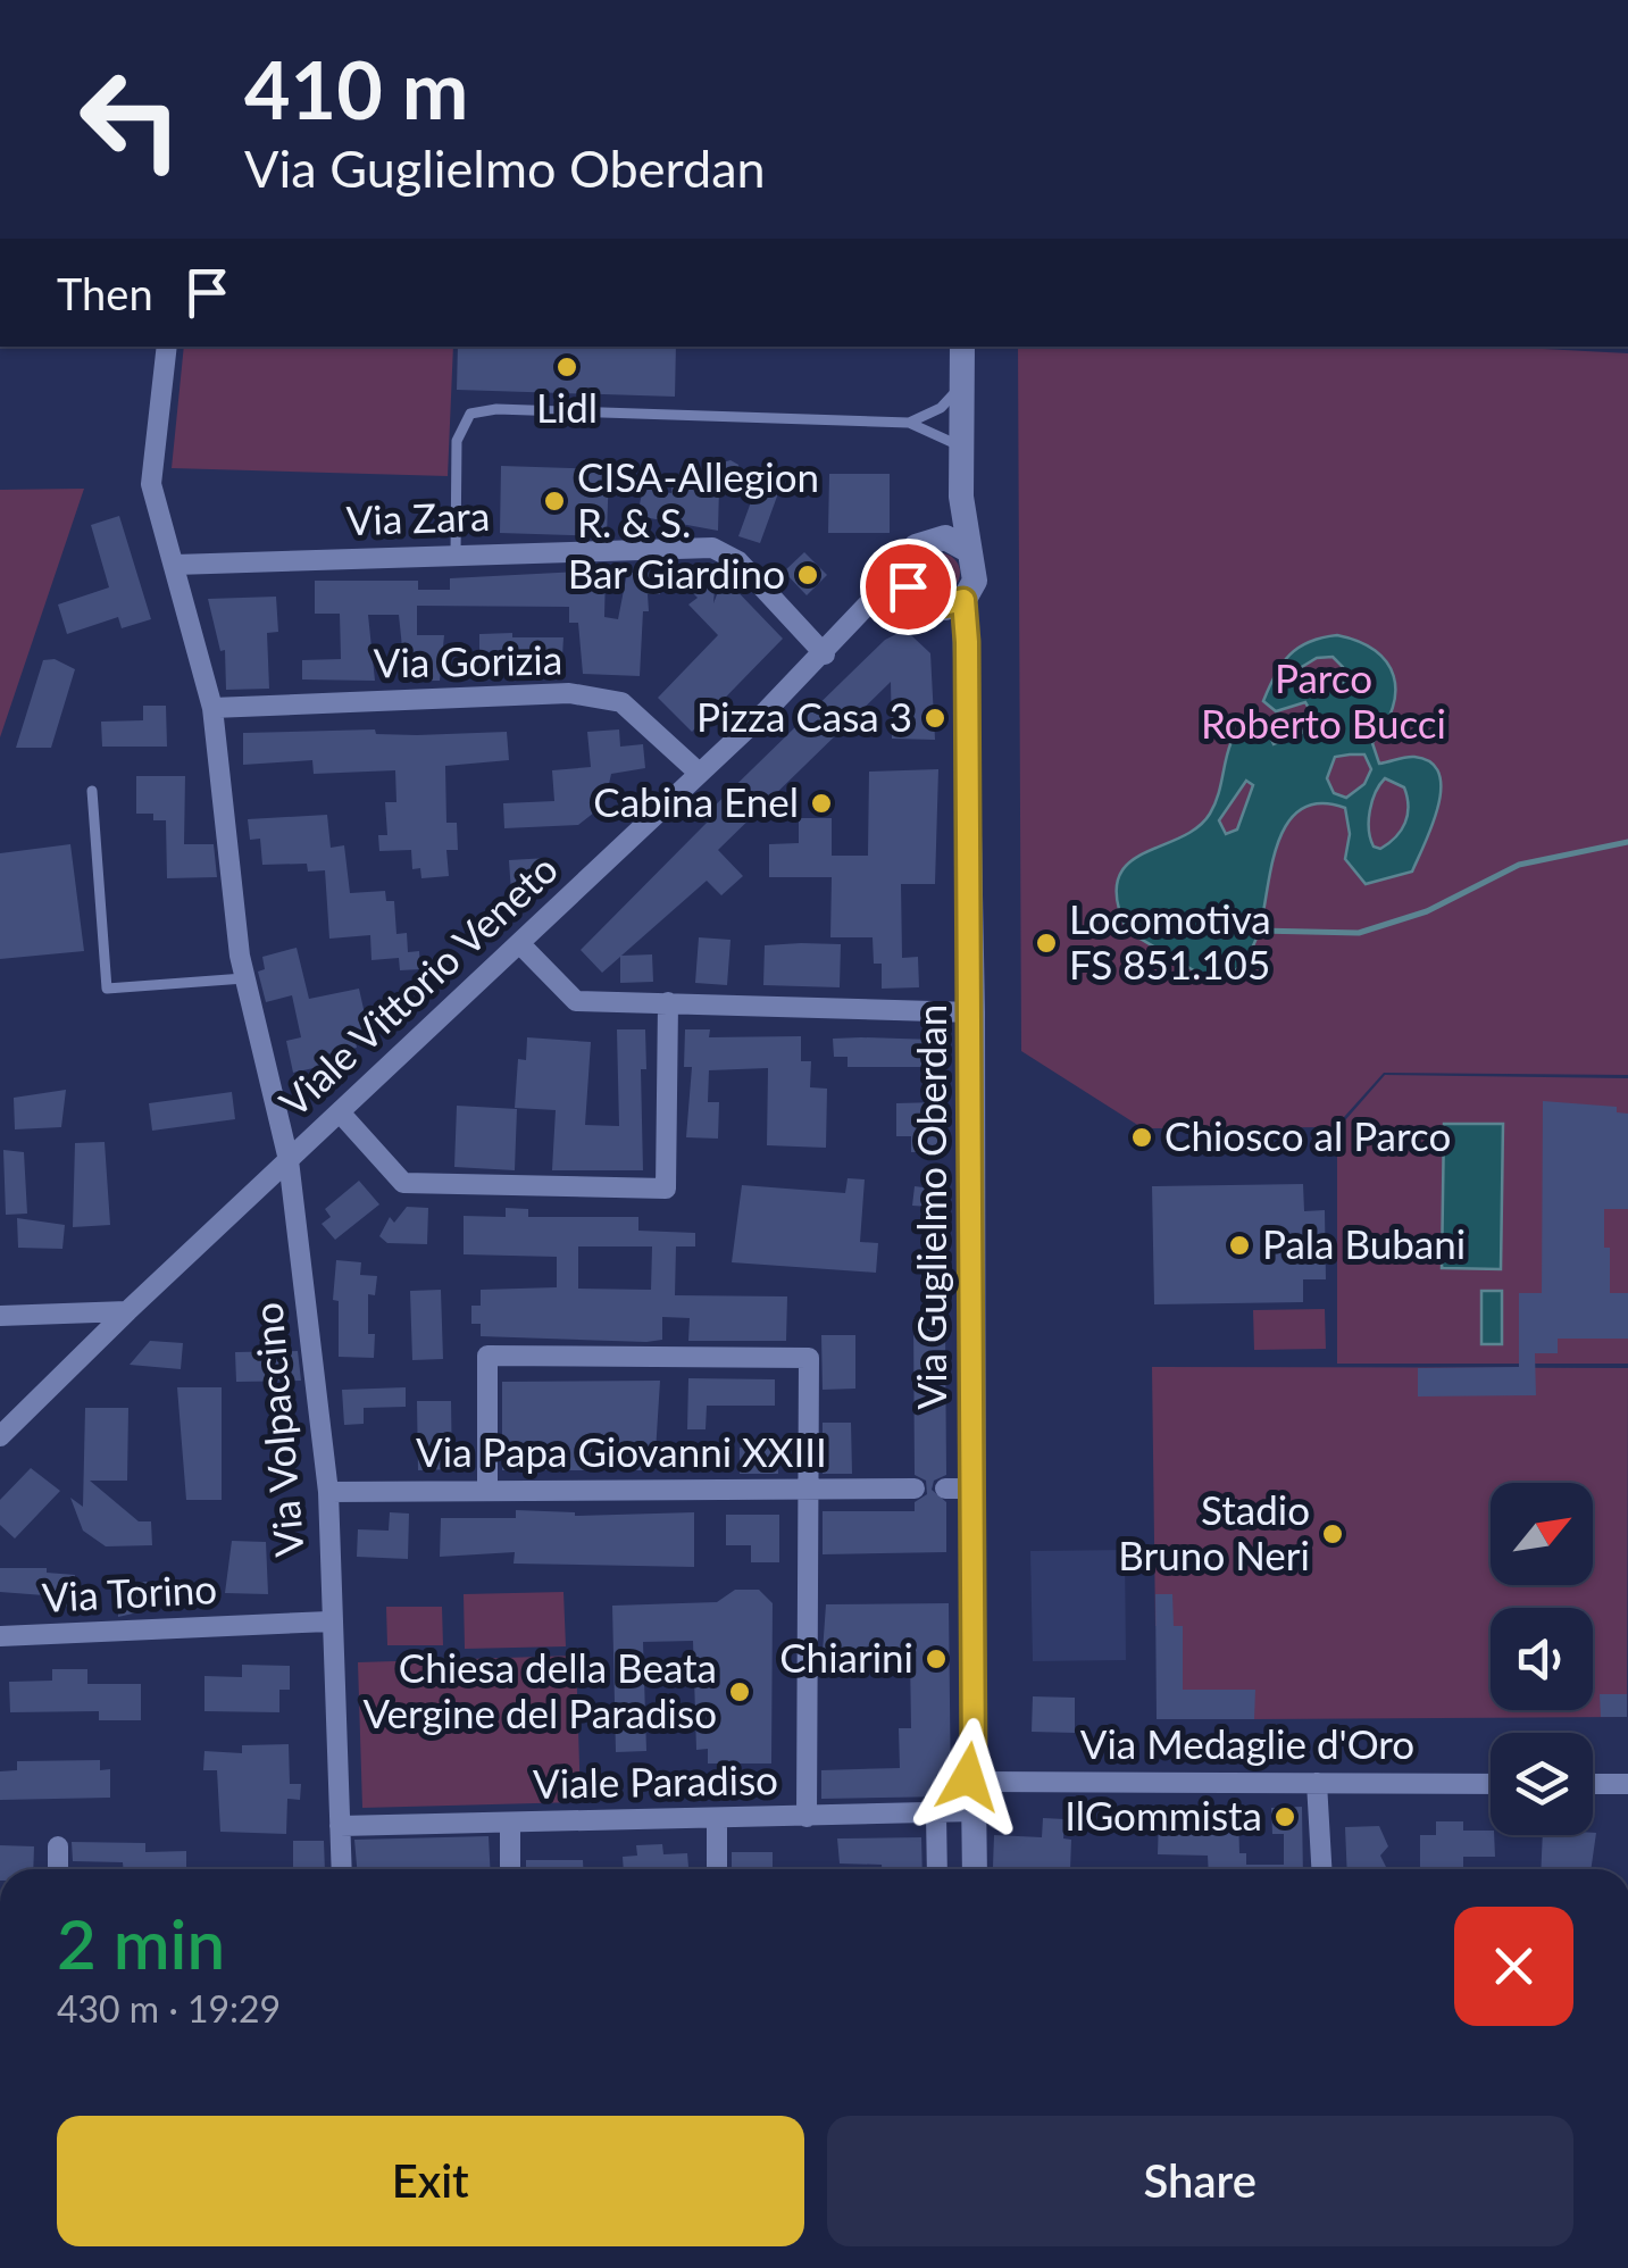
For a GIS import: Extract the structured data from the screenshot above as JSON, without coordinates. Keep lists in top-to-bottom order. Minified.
{"streets":{"main road":["Via Guglielmo Oberdan"],"street":["Via Zara","Via Gorizia","Viale Vittorio Veneto","Via Volpaccino","Via Papa Giovanni XXIII","Via Torino","Via Medaglie d'Oro","Viale Paradiso"]},"crossings":[["Via Zara","Viale Vittorio Veneto"],["Via Zara","Via Volpaccino"],["Via Gorizia","Viale Vittorio Veneto"],["Via Gorizia","Via Volpaccino"],["Viale Vittorio Veneto","Via Guglielmo Oberdan"],["Viale Vittorio Veneto","Via Volpaccino"],["Via Guglielmo Oberdan","Via Medaglie d'Oro"],["Via Guglielmo Oberdan","Viale Paradiso"],["Via Volpaccino","Via Papa Giovanni XXIII"],["Via Volpaccino","Via Torino"],["Via Volpaccino","Viale Paradiso"],["Via Medaglie d'Oro","Viale Paradiso"]],"parks":["Parco Roberto Bucci"],"places":["Lidl","CISA-Allegion R. & S.","Bar Giardino","Pizza Casa 3","Cabina Enel","Locomotiva FS 851.105","Chiosco al Parco","Pala Bubani","Stadio Bruno Neri","Chiarini","Chiesa della Beata Vergine del Paradiso","IlGommista"],"north":"top right","page":{"turn":["410 m","Via Guglielmo Oberdan"],"then":"Then","heading":["2 min","430 m · 19:29"],"buttons":["Exit","Share"]}}
